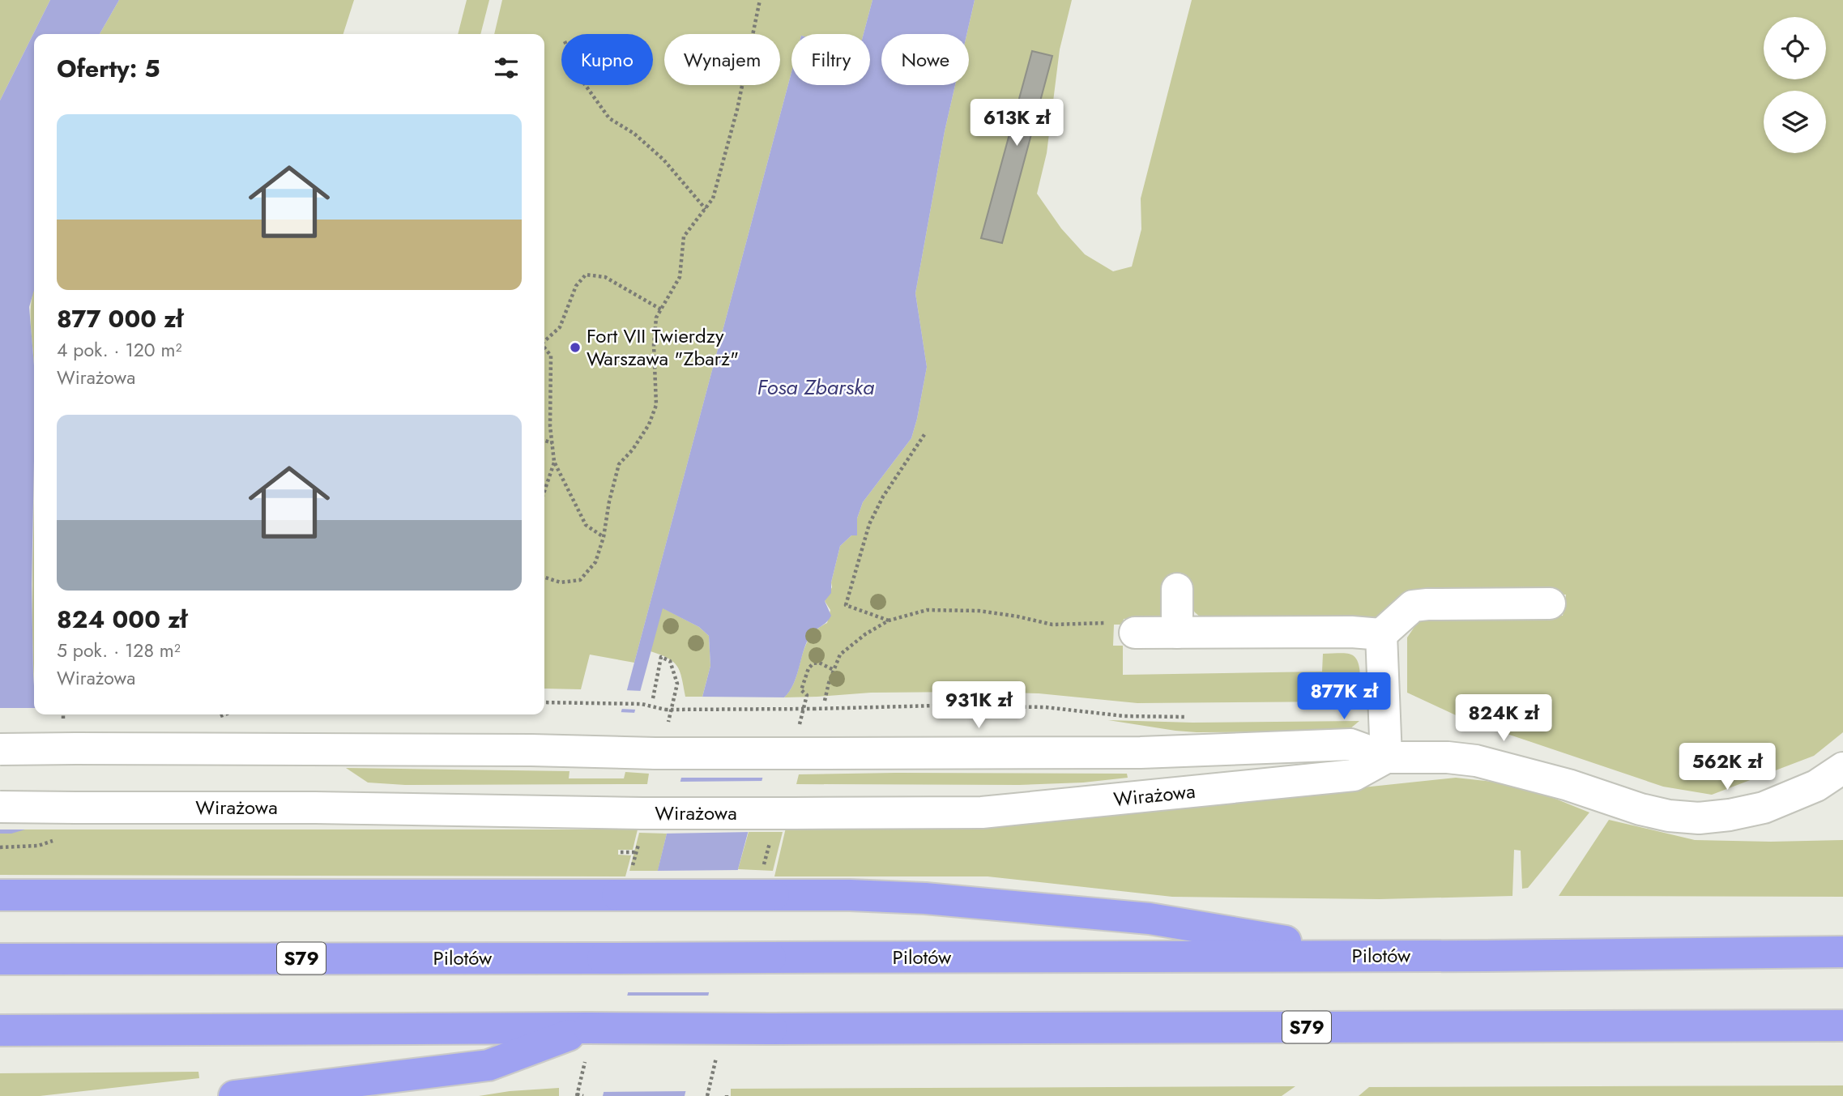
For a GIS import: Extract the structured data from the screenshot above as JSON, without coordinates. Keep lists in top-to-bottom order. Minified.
{"streets":{"highway":["Pilotów","S79"],"street":["Wirażowa"]},"water":["Fosa Zbarska"],"places":["Fort VII Twierdzy Warszawa \"Zbarż\""],"page":{"chip":["Kupno","Wynajem","Filtry","Nowe"],"heading":"Oferty: 5","price":["613K zł","877K zł","931K zł","824K zł","562K zł"],"list":[{"name":"877 000 zł","note":"4 pok. · 120 m² · Wirażowa"},{"name":"824 000 zł","note":"5 pok. · 128 m² · Wirażowa"}]}}
